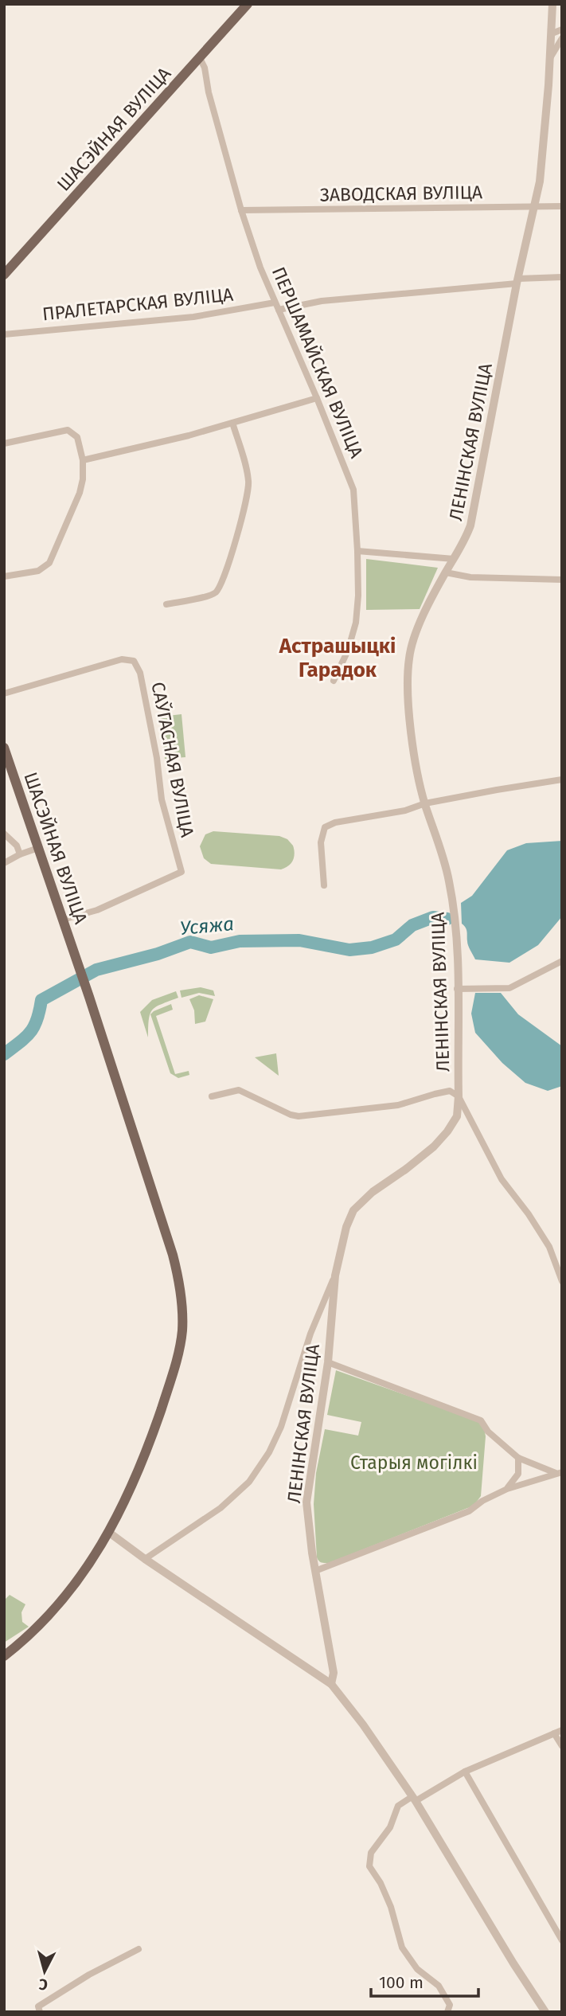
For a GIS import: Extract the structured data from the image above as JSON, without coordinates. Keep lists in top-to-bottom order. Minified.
{"streets":{"main road":["ШАСЭЙНАЯ ВУЛІЦА"],"street":["ЗАВОДСКАЯ ВУЛІЦА","ПРАЛЕТАРСКАЯ ВУЛІЦА","ПЕРШАМАЙСКАЯ ВУЛІЦА","ЛЕНІНСКАЯ ВУЛІЦА","САЎГАСНАЯ ВУЛІЦА"]},"crossings":[["ШАСЭЙНАЯ ВУЛІЦА","ПЕРШАМАЙСКАЯ ВУЛІЦА"],["ШАСЭЙНАЯ ВУЛІЦА","САЎГАСНАЯ ВУЛІЦА"],["ЗАВОДСКАЯ ВУЛІЦА","ПЕРШАМАЙСКАЯ ВУЛІЦА"],["ЗАВОДСКАЯ ВУЛІЦА","ЛЕНІНСКАЯ ВУЛІЦА"],["ПРАЛЕТАРСКАЯ ВУЛІЦА","ПЕРШАМАЙСКАЯ ВУЛІЦА"]],"districts":["Астрашыцкі Гарадок"],"water":["Усяжа"],"parks":["Старыя могілкі"],"scale_bar":"100 m","north":"bottom"}
